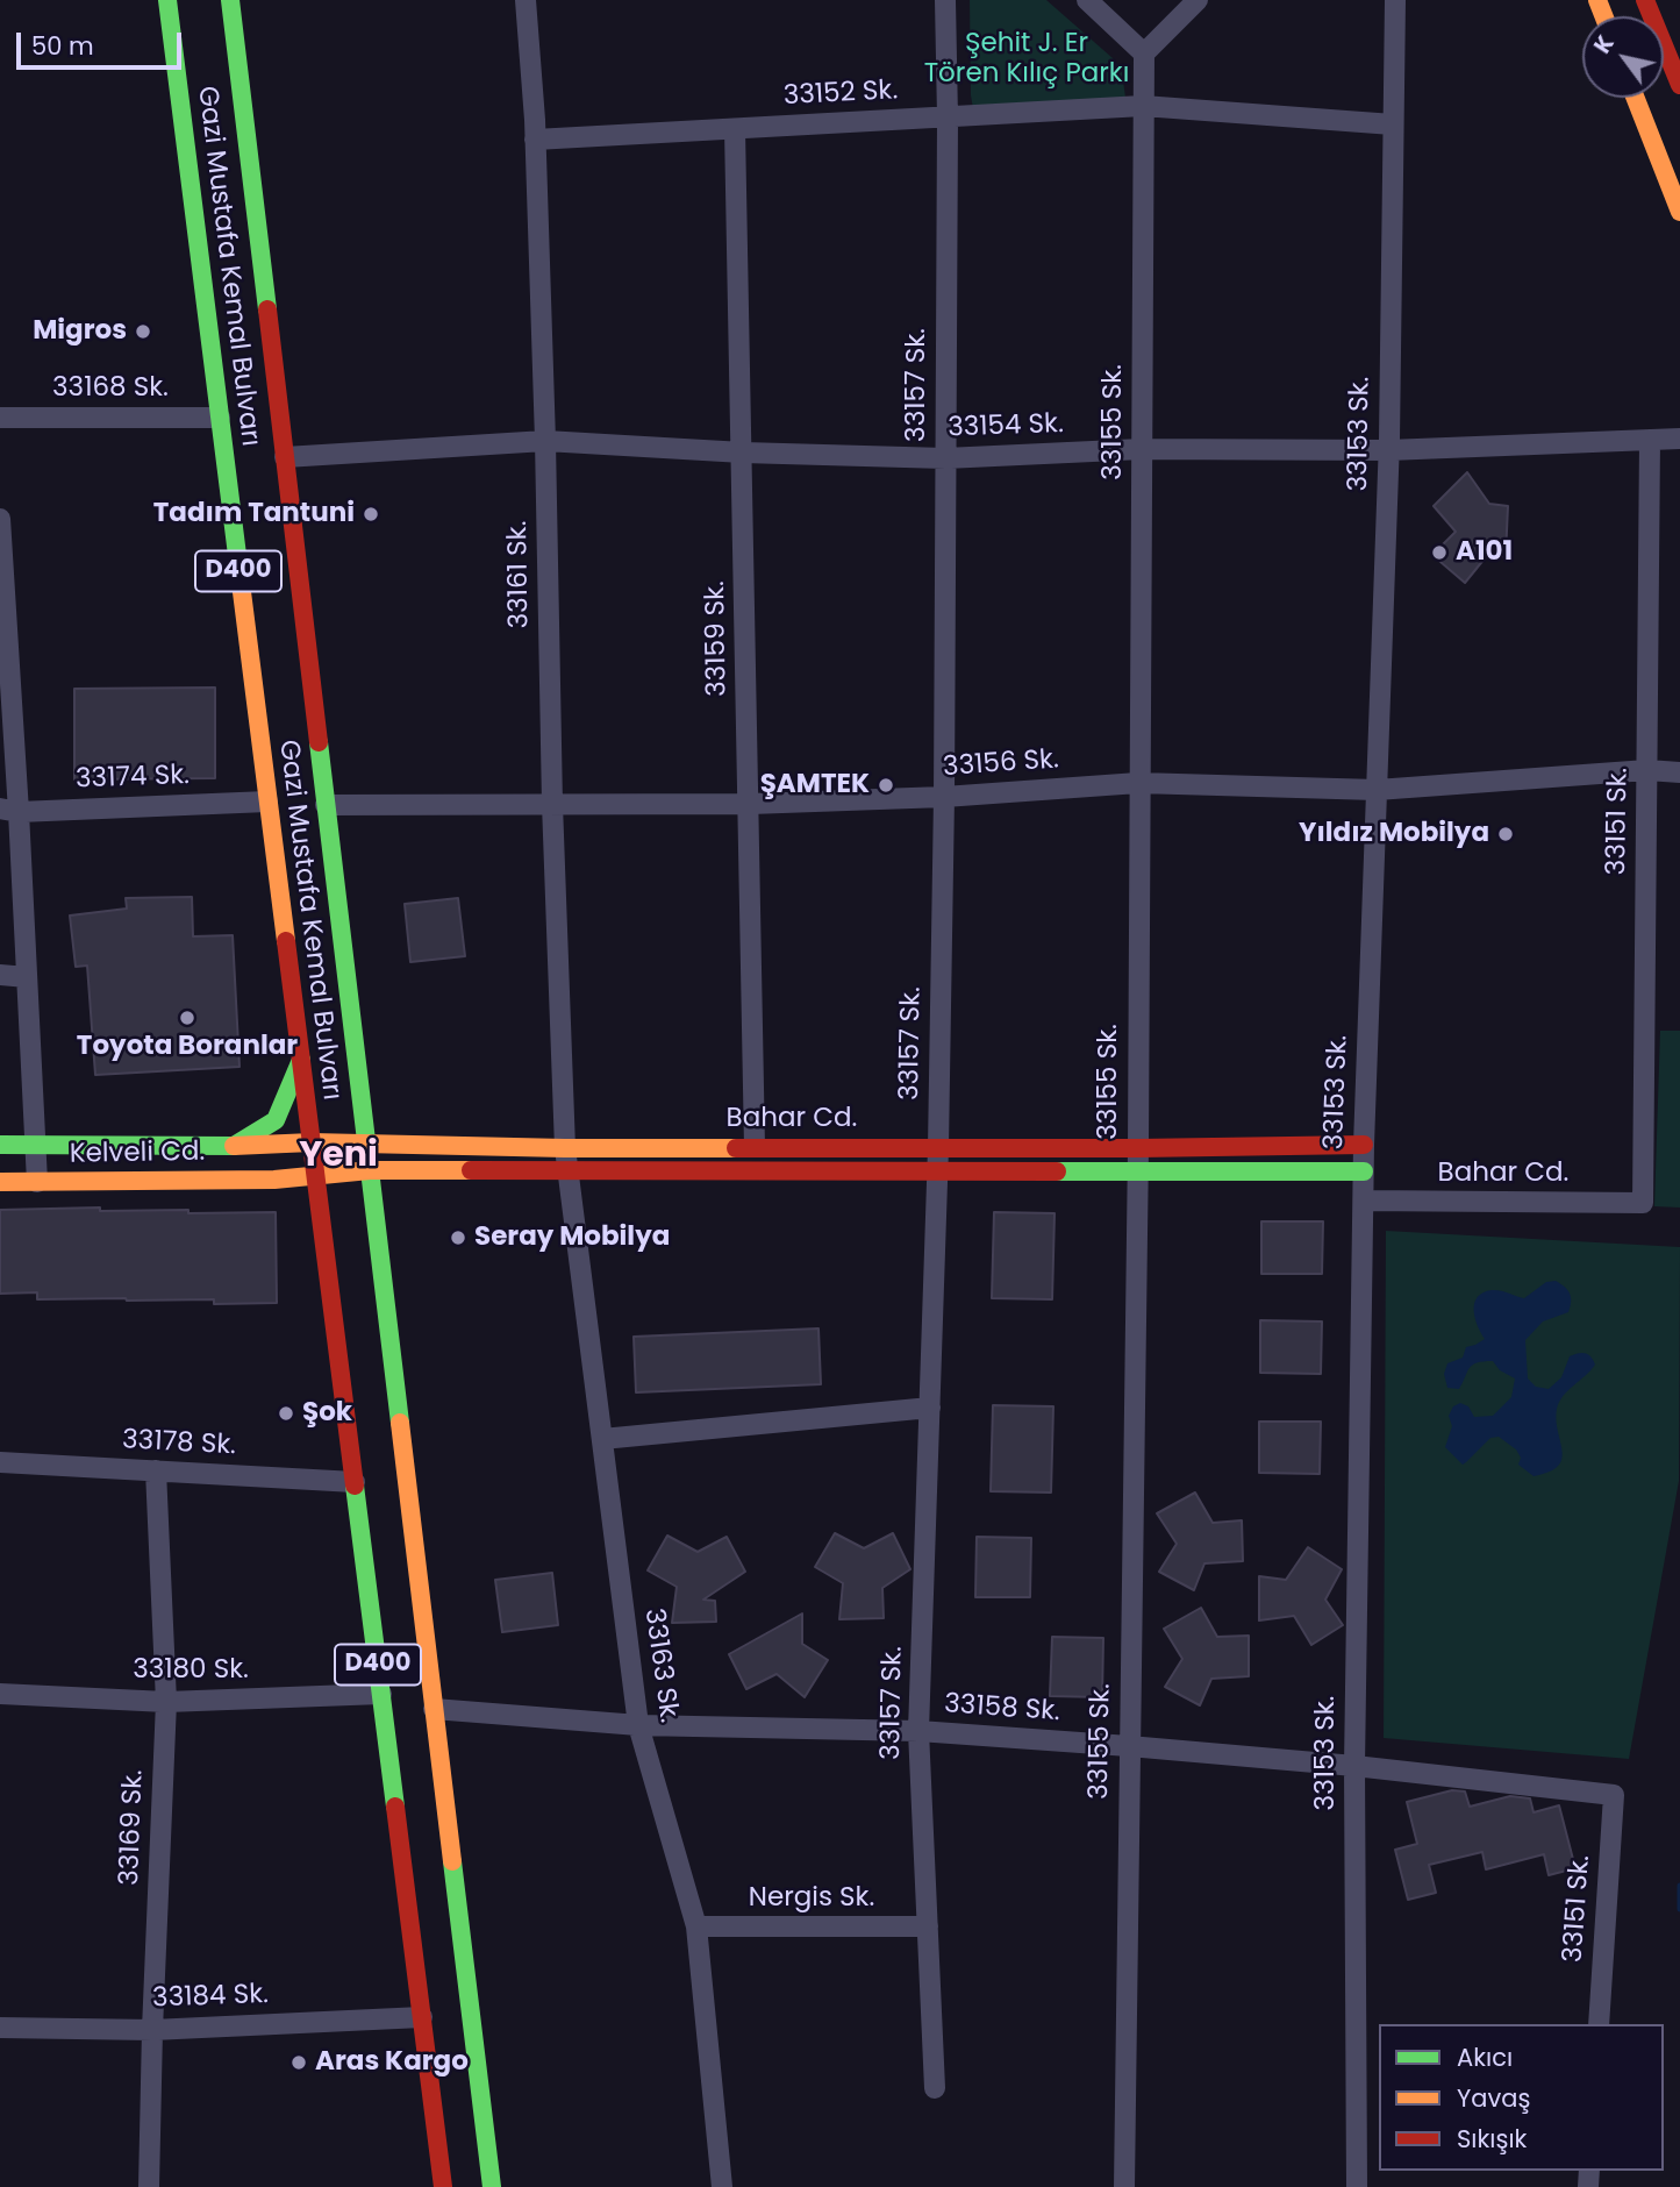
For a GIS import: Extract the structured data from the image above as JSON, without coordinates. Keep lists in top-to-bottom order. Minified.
{"streets":{"main road":["Gazi Mustafa Kemal Bulvarı","D400","Bahar Cd.","Kelveli Cd."],"street":["33152 Sk.","33157 Sk.","33168 Sk.","33155 Sk.","33154 Sk.","33153 Sk.","33161 Sk.","33159 Sk.","33156 Sk.","33174 Sk.","33151 Sk.","33178 Sk.","33163 Sk.","33180 Sk.","33158 Sk.","33169 Sk.","Nergis Sk.","33184 Sk."]},"crossings":[["33152 Sk.","33157 Sk."],["33152 Sk.","33155 Sk."],["33152 Sk.","33153 Sk."],["33152 Sk.","33161 Sk."],["33152 Sk.","33159 Sk."],["Gazi Mustafa Kemal Bulvarı","33168 Sk."],["Gazi Mustafa Kemal Bulvarı","33154 Sk."],["Gazi Mustafa Kemal Bulvarı","33156 Sk."],["Gazi Mustafa Kemal Bulvarı","33174 Sk."],["Gazi Mustafa Kemal Bulvarı","Bahar Cd."],["Gazi Mustafa Kemal Bulvarı","Kelveli Cd."],["Gazi Mustafa Kemal Bulvarı","33178 Sk."],["Gazi Mustafa Kemal Bulvarı","33180 Sk."],["Gazi Mustafa Kemal Bulvarı","33158 Sk."],["Gazi Mustafa Kemal Bulvarı","33184 Sk."],["33157 Sk.","33154 Sk."],["33157 Sk.","33156 Sk."],["33157 Sk.","Bahar Cd."],["33157 Sk.","33158 Sk."],["33157 Sk.","Nergis Sk."],["33155 Sk.","33154 Sk."],["33155 Sk.","33156 Sk."],["33155 Sk.","Bahar Cd."],["33155 Sk.","33158 Sk."],["33154 Sk.","33153 Sk."],["33154 Sk.","33161 Sk."],["33154 Sk.","33159 Sk."],["33154 Sk.","33151 Sk."],["33153 Sk.","33156 Sk."],["33153 Sk.","Bahar Cd."],["33153 Sk.","33158 Sk."],["33161 Sk.","33156 Sk."],["33161 Sk.","Bahar Cd."],["33161 Sk.","33163 Sk."],["33159 Sk.","33156 Sk."],["33159 Sk.","Bahar Cd."],["33156 Sk.","33151 Sk."],["33151 Sk.","Bahar Cd."],["33151 Sk.","33158 Sk."],["Bahar Cd.","Kelveli Cd."],["Bahar Cd.","33163 Sk."],["33178 Sk.","33169 Sk."],["33163 Sk.","33158 Sk."],["33163 Sk.","Nergis Sk."],["33180 Sk.","33169 Sk."],["33169 Sk.","33184 Sk."]],"districts":["Yeni"],"parks":["Şehit J. Er Tören Kılıç Parkı"],"places":["Migros","Tadım Tantuni","A101","ŞAMTEK","Yıldız Mobilya","Toyota Boranlar","Seray Mobilya","Şok","Aras Kargo"],"legend":["Akıcı","Yavaş","Sıkışık"],"scale_bar":"50 m","north":"top left"}
